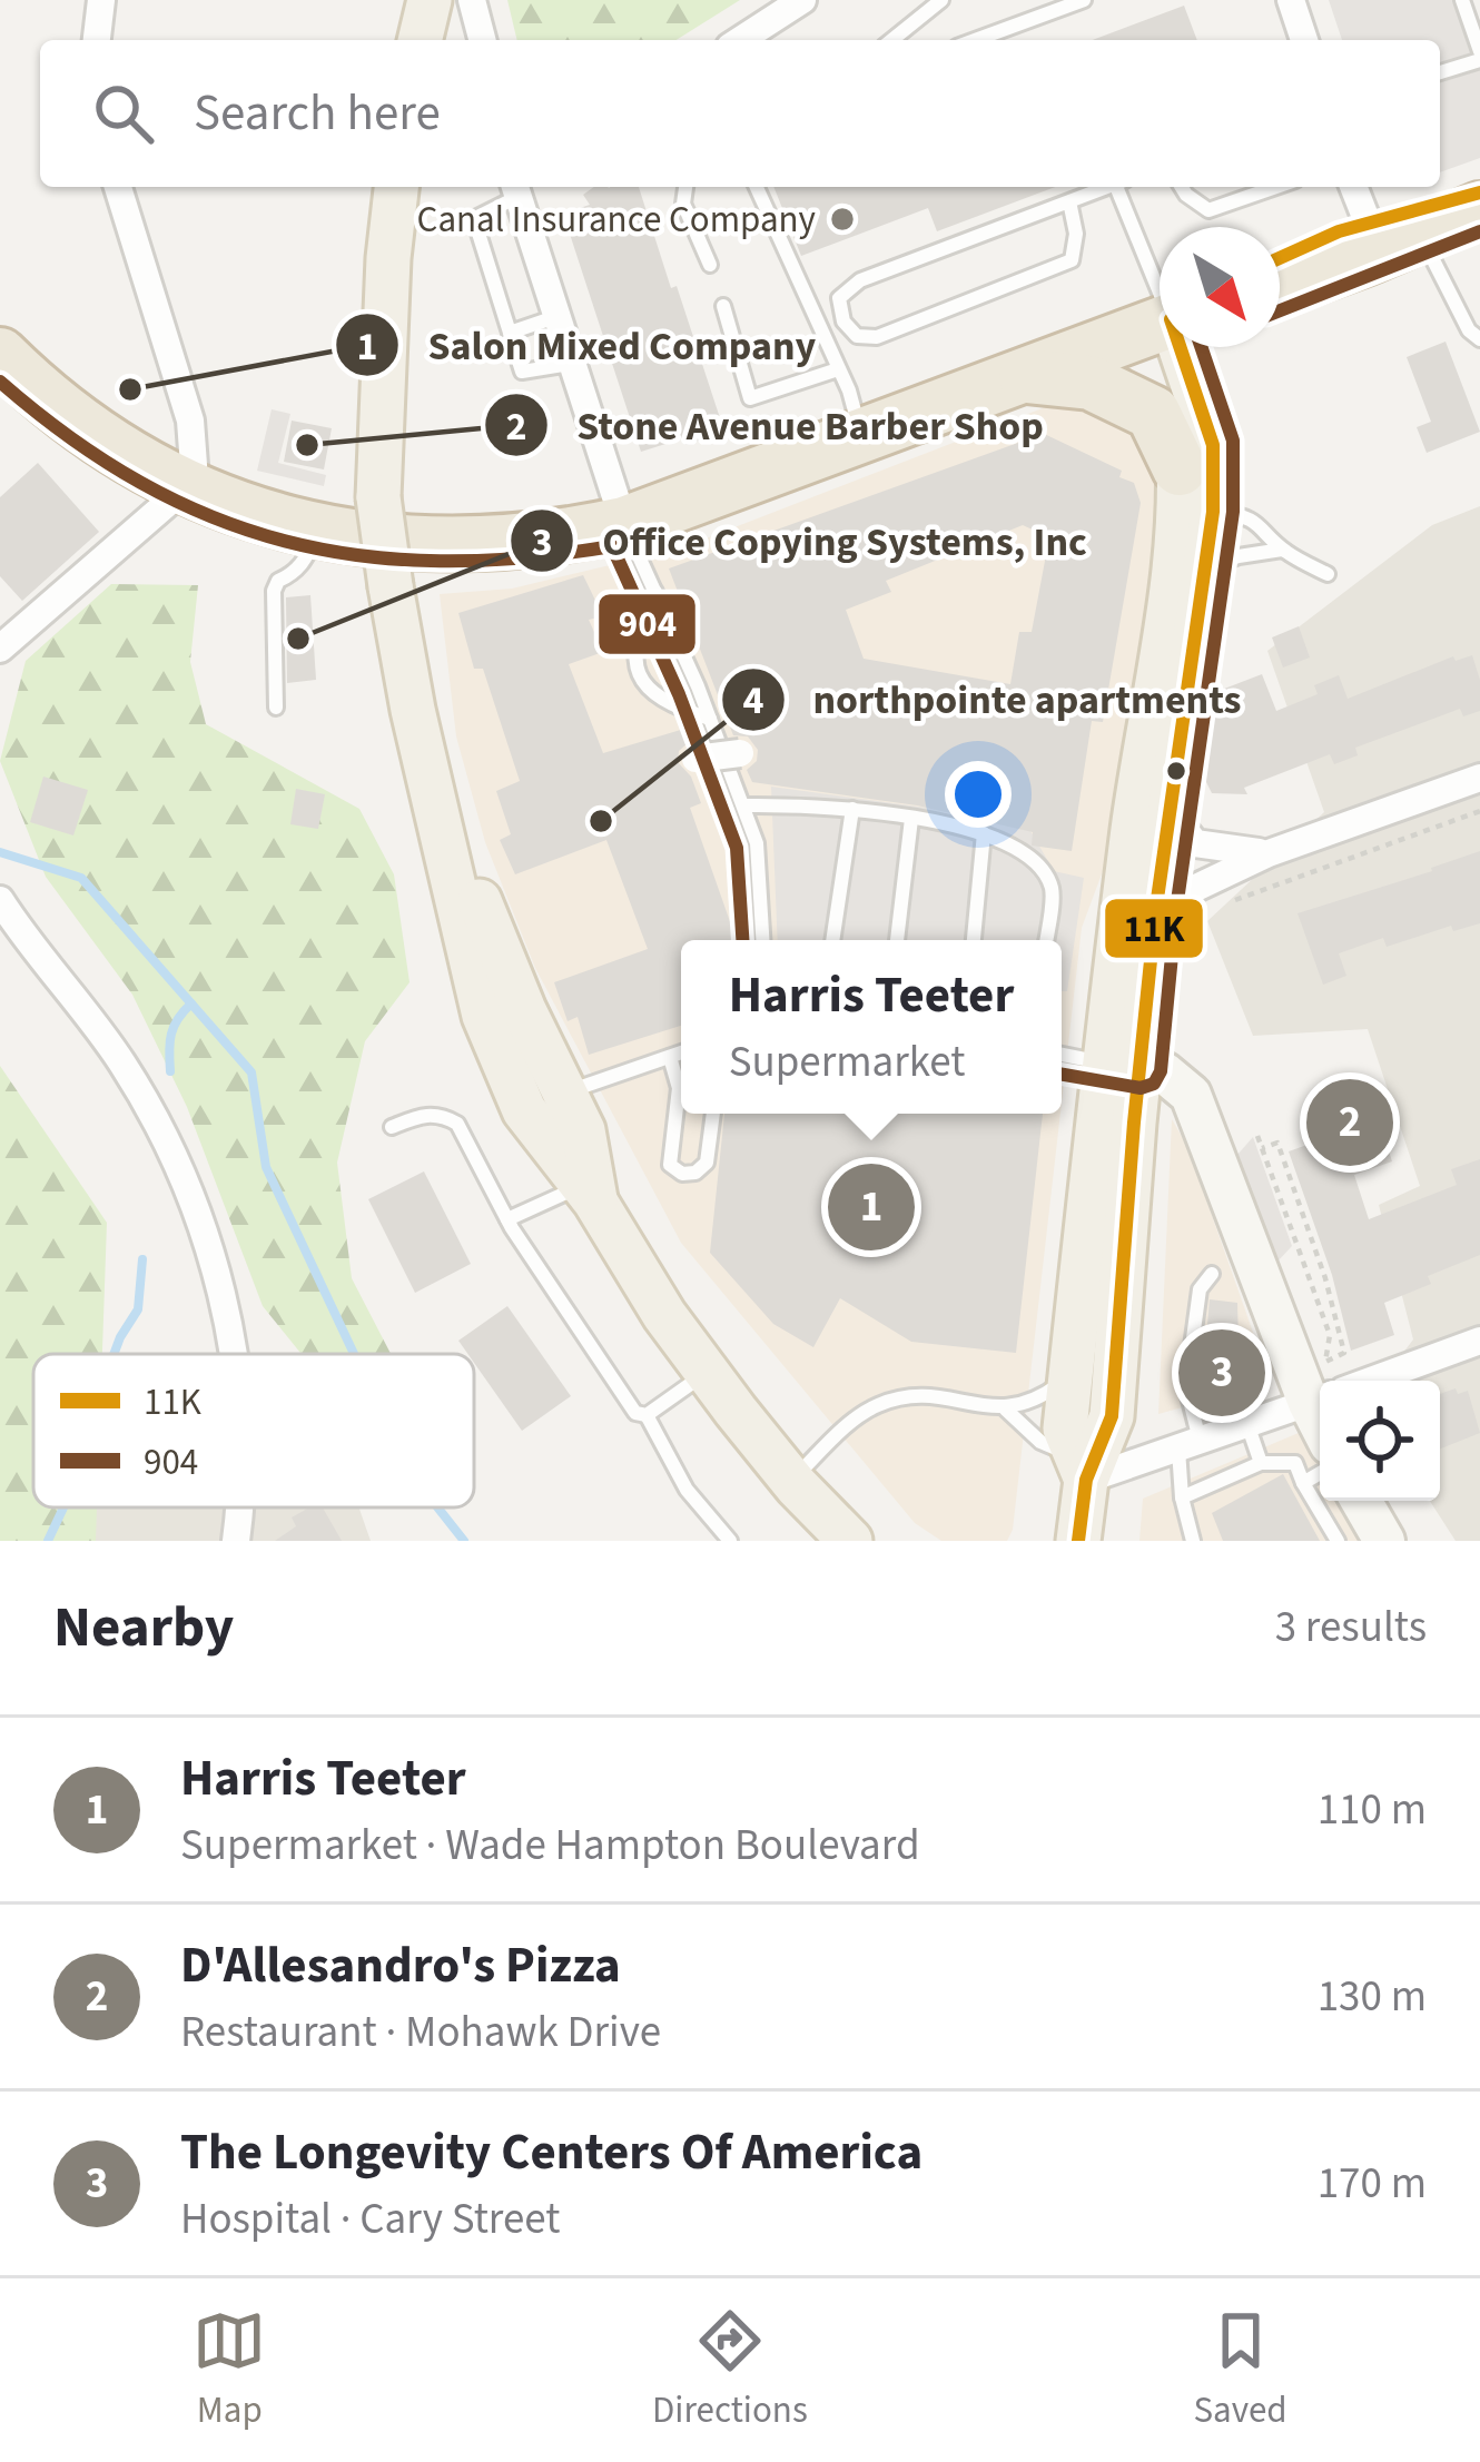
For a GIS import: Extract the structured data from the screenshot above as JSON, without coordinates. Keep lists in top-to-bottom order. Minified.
{"places":["Canal Insurance Company","Salon Mixed Company","Stone Avenue Barber Shop","Office Copying Systems, Inc","northpointe apartments"],"lines":["transit line 11K","transit line 904"],"legend":["11K","904"],"north":"bottom right","page":{"search":"Search here","popup":["Harris Teeter","Supermarket"],"pins":["2","1","3"],"heading":["Nearby","3 results"],"list":[{"mark":"1","name":"Harris Teeter","note":"Supermarket · Wade Hampton Boulevard","value":"110 m"},{"mark":"2","name":"D'Allesandro's Pizza","note":"Restaurant · Mohawk Drive","value":"130 m"},{"mark":"3","name":"The Longevity Centers Of America","note":"Hospital · Cary Street","value":"170 m"}],"nav":["Map","Directions","Saved"]}}
